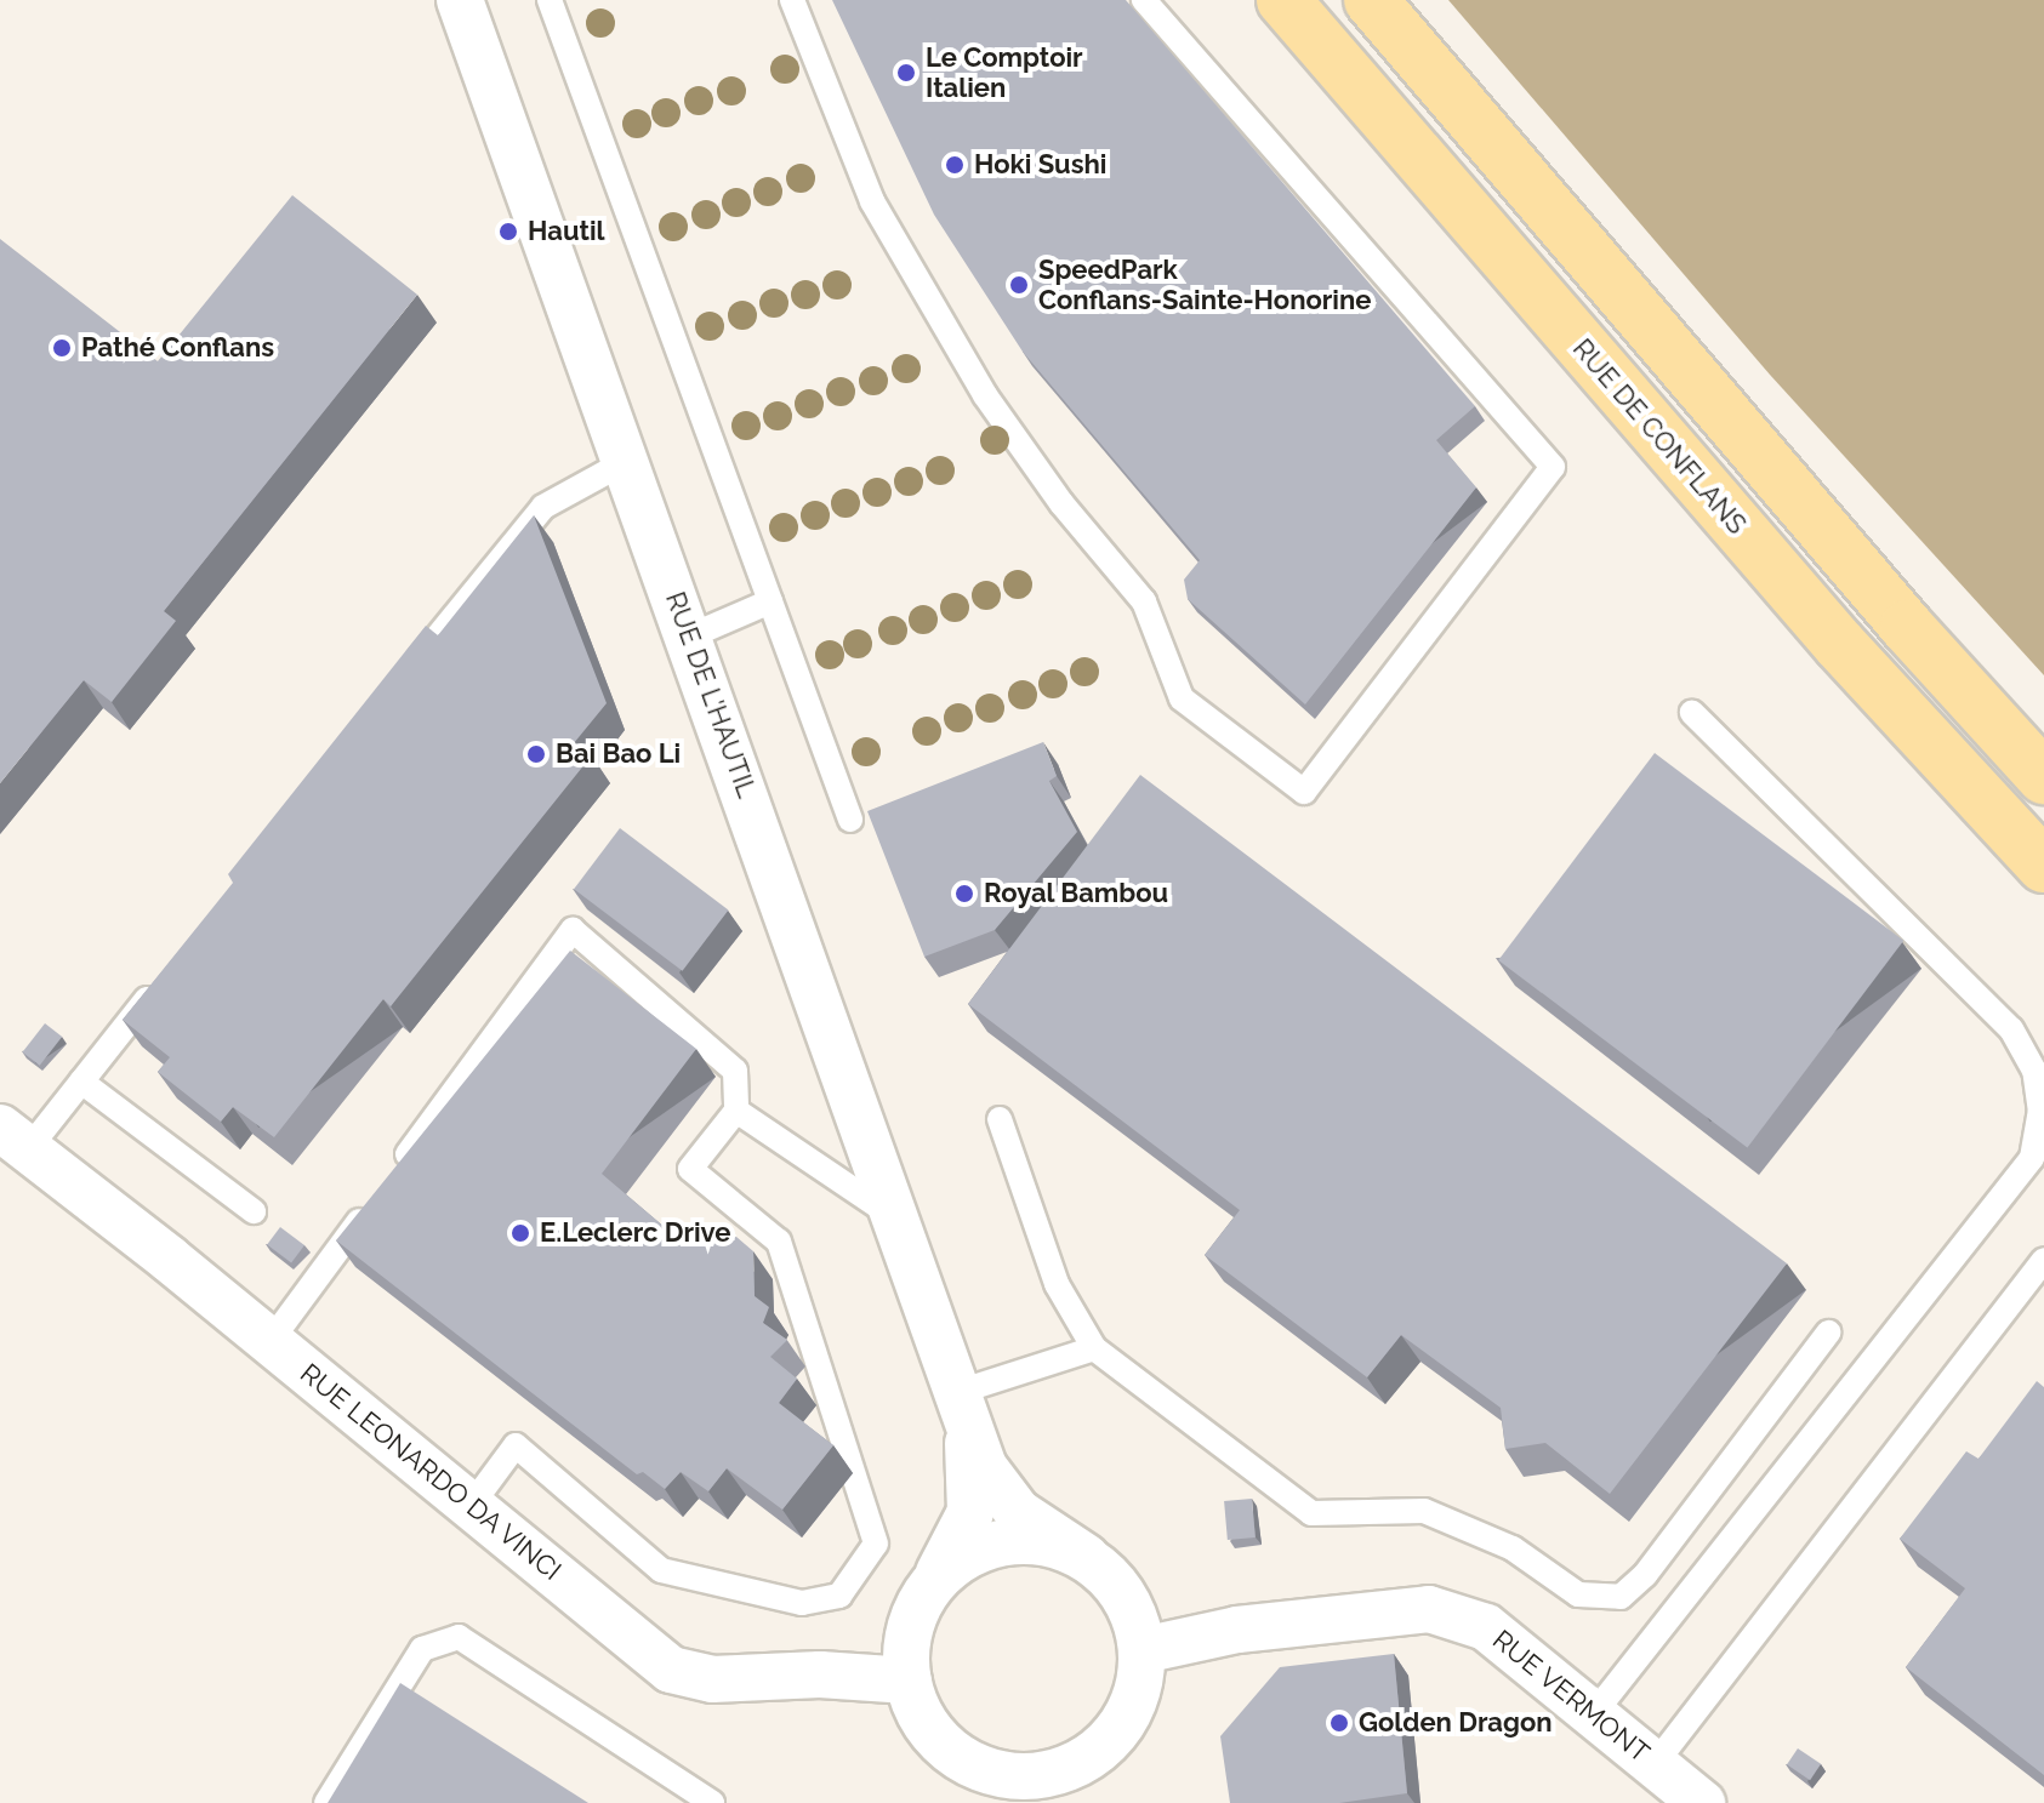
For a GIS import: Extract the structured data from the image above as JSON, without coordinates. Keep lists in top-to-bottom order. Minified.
{"streets":{"main road":["RUE DE CONFLANS"],"street":["RUE DE L'HAUTIL","RUE LEONARDO DA VINCI","RUE VERMONT"]},"crossings":[["RUE DE L'HAUTIL","RUE LEONARDO DA VINCI"],["RUE DE L'HAUTIL","RUE VERMONT"],["RUE LEONARDO DA VINCI","RUE VERMONT"]],"places":["Le Comptoir Italien","Hoki Sushi","Hautil","SpeedPark Conflans-Sainte-Honorine","Pathé Conflans","Bai Bao Li","Royal Bambou","E.Leclerc Drive","Golden Dragon"]}
